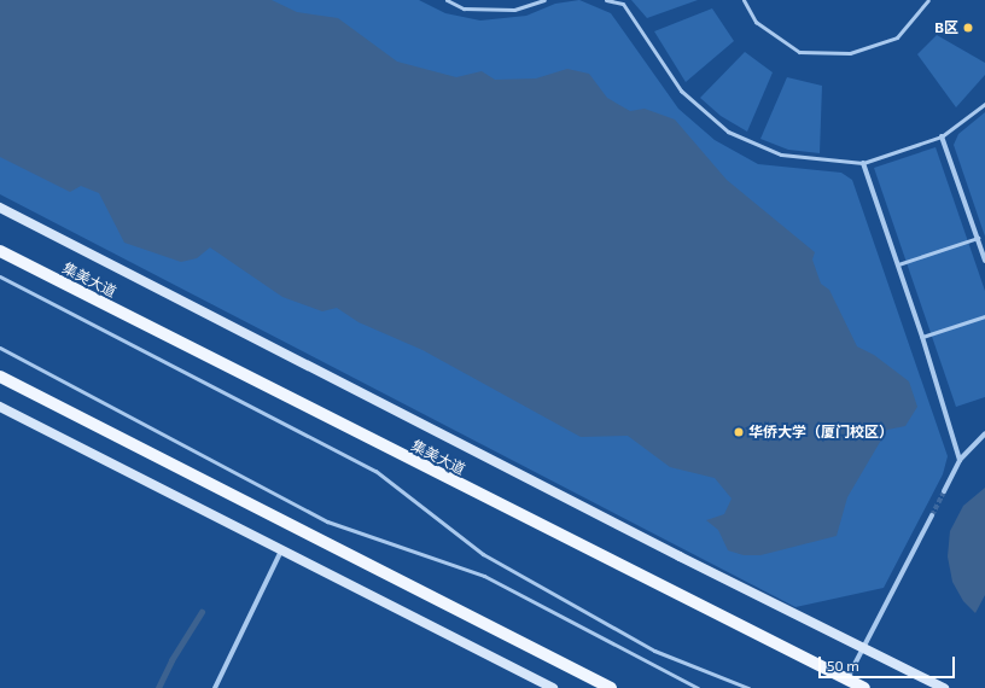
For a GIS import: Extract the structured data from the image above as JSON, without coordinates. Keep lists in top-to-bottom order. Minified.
{"streets":{"main road":["集美大道"]},"places":["B区","华侨大学（厦门校区）"],"scale_bar":"50 m"}
